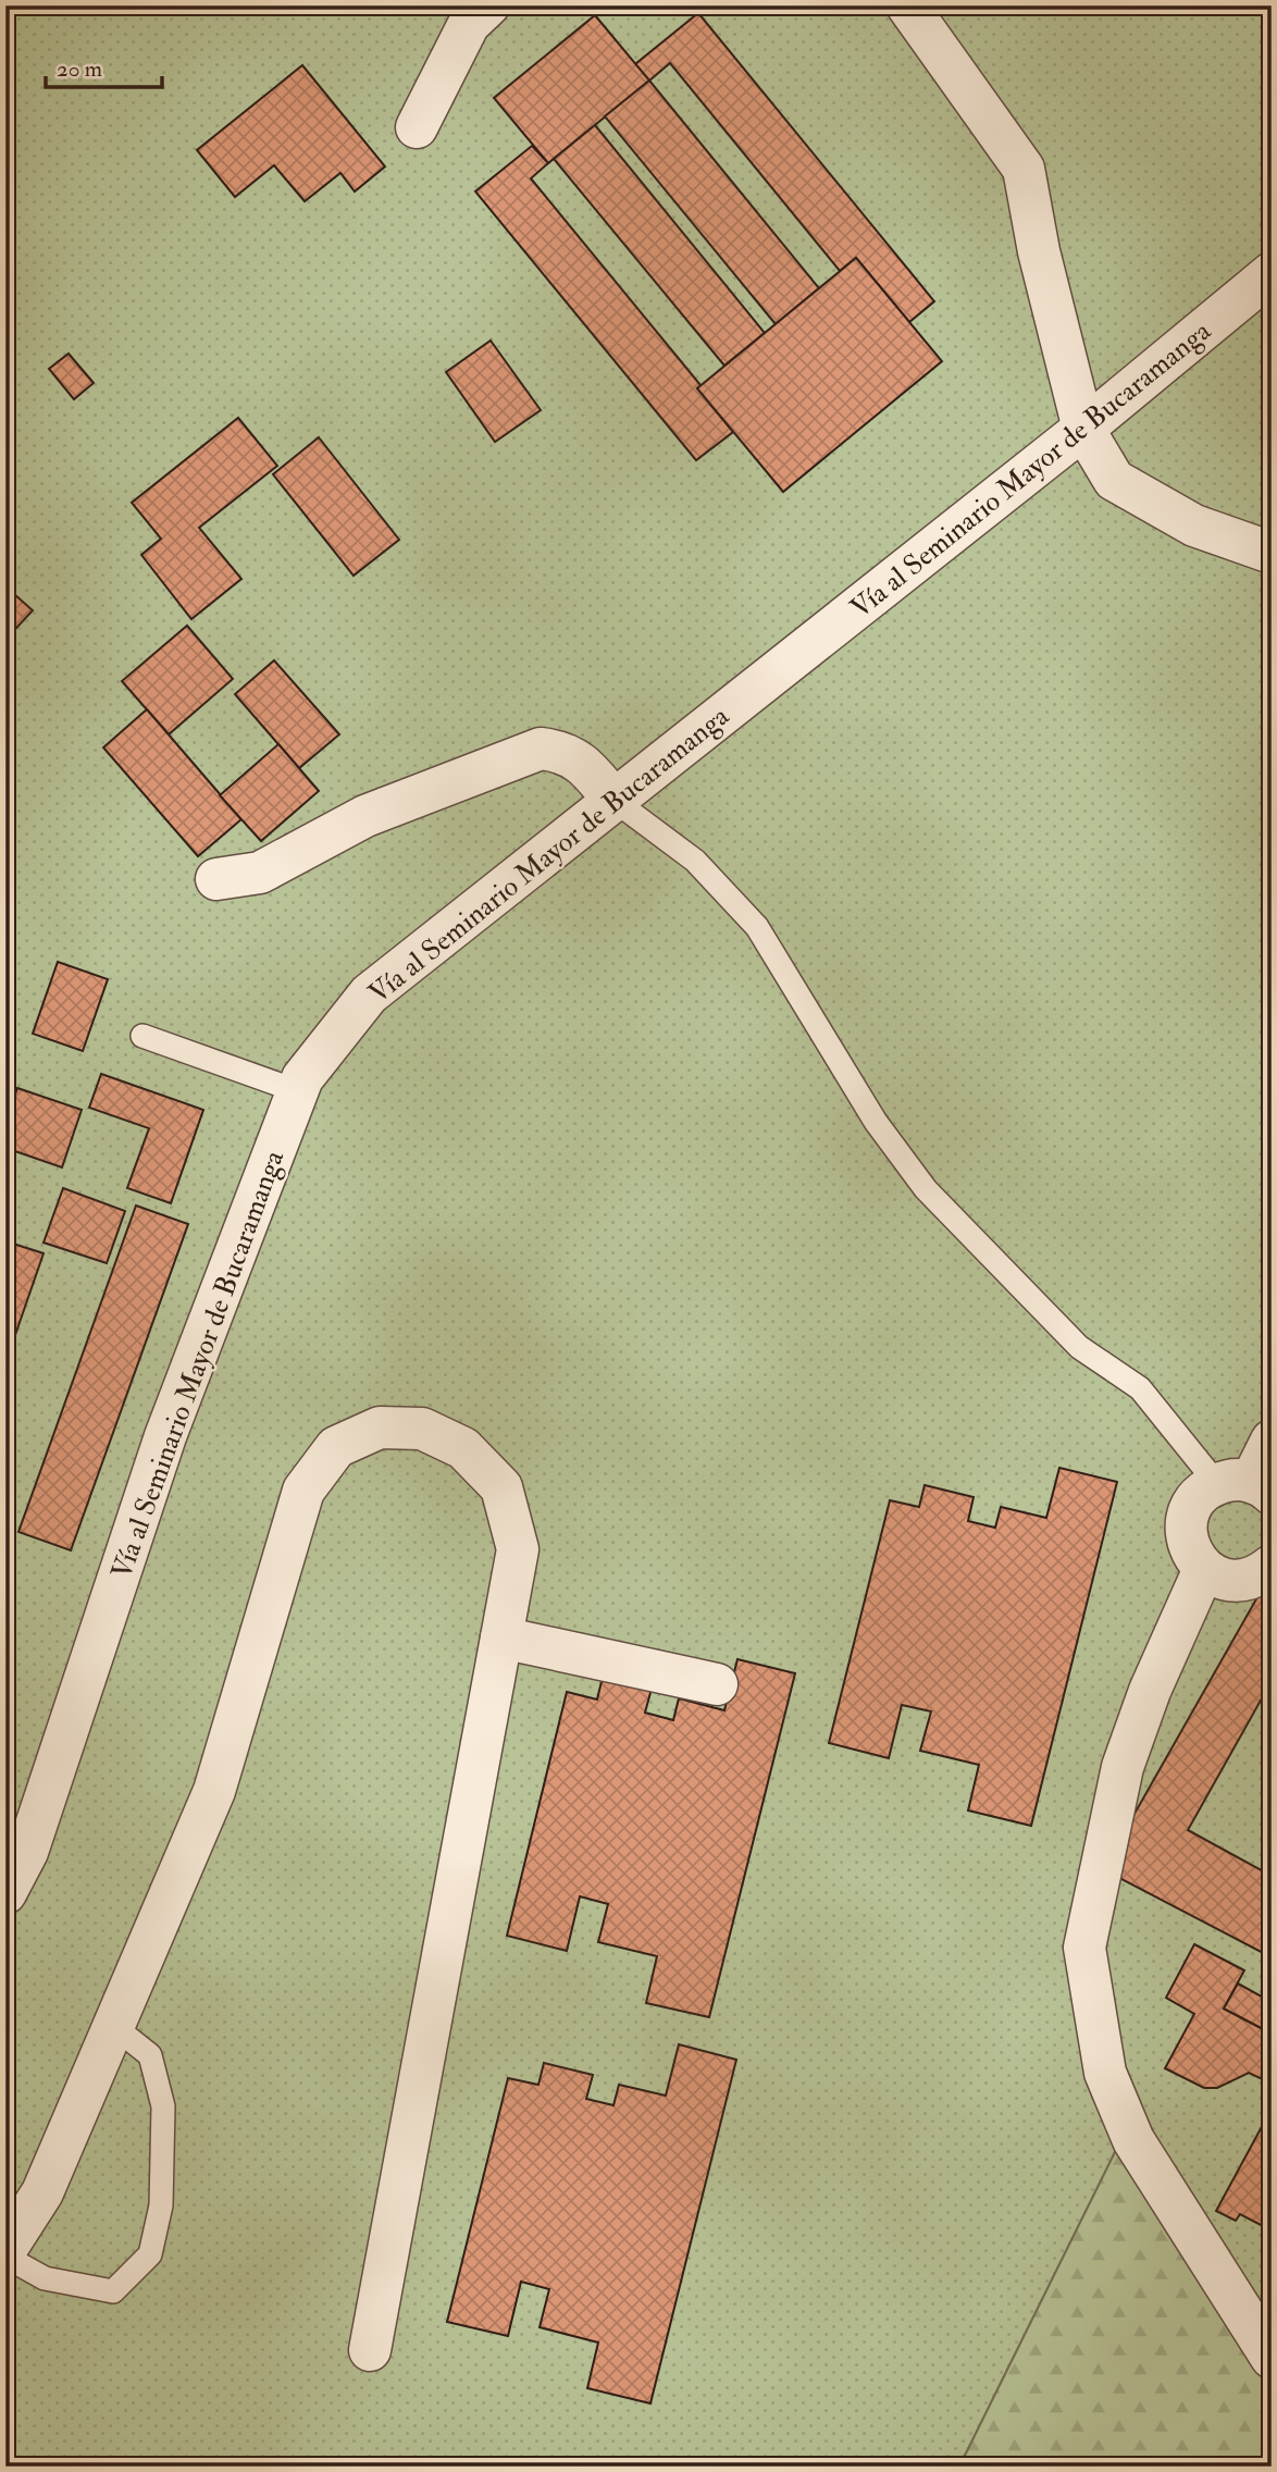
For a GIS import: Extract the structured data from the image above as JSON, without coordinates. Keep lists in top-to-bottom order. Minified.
{"streets":{"street":["Vía al Seminario Mayor de Bucaramanga"]},"scale_bar":"20 m"}
